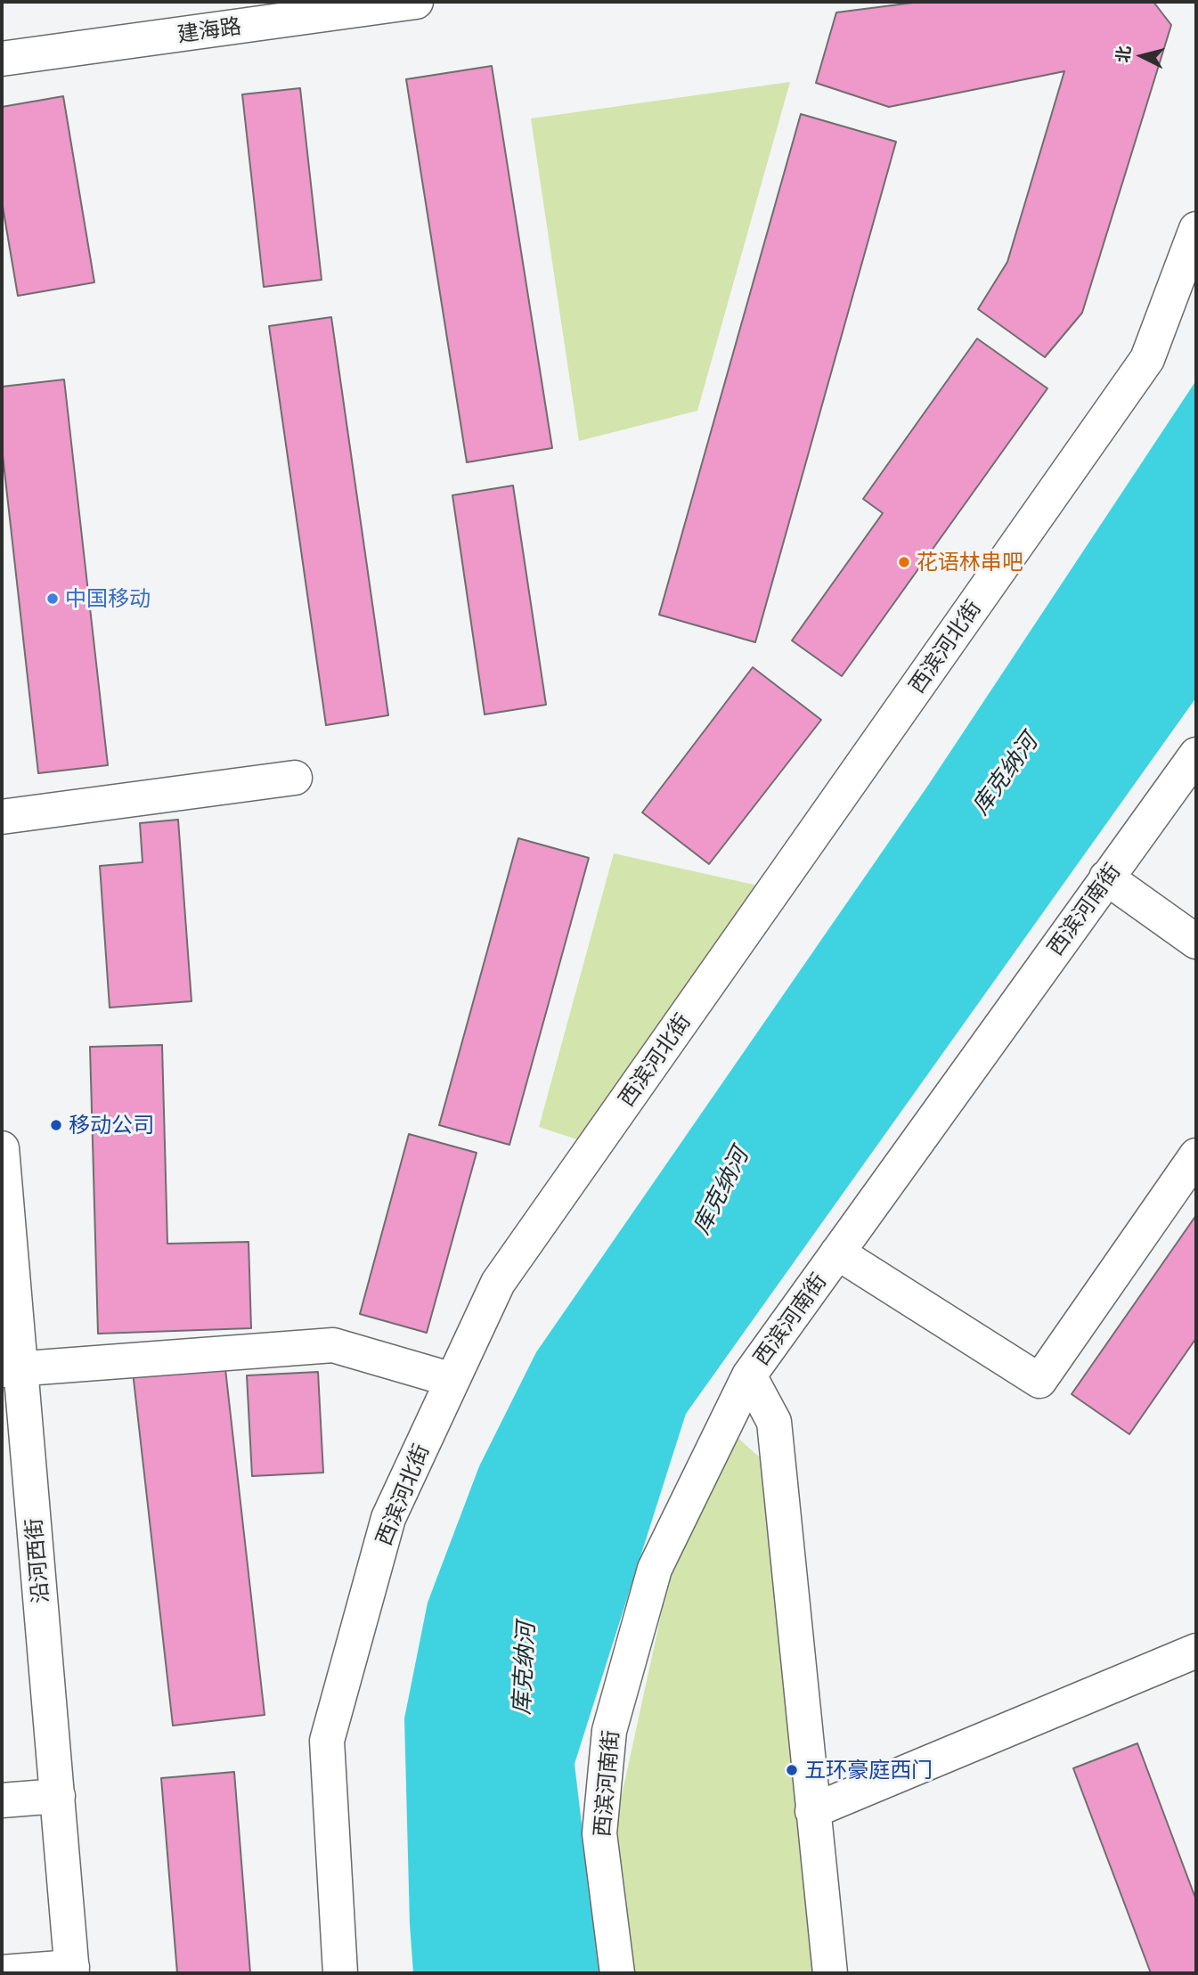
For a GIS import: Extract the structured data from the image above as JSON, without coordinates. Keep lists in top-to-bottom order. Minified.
{"streets":{"street":["建海路","西滨河北街","西滨河南街","沿河西街"]},"water":["库克纳河"],"places":["花语林串吧","中国移动","移动公司","五环豪庭西门"],"north":"left"}
